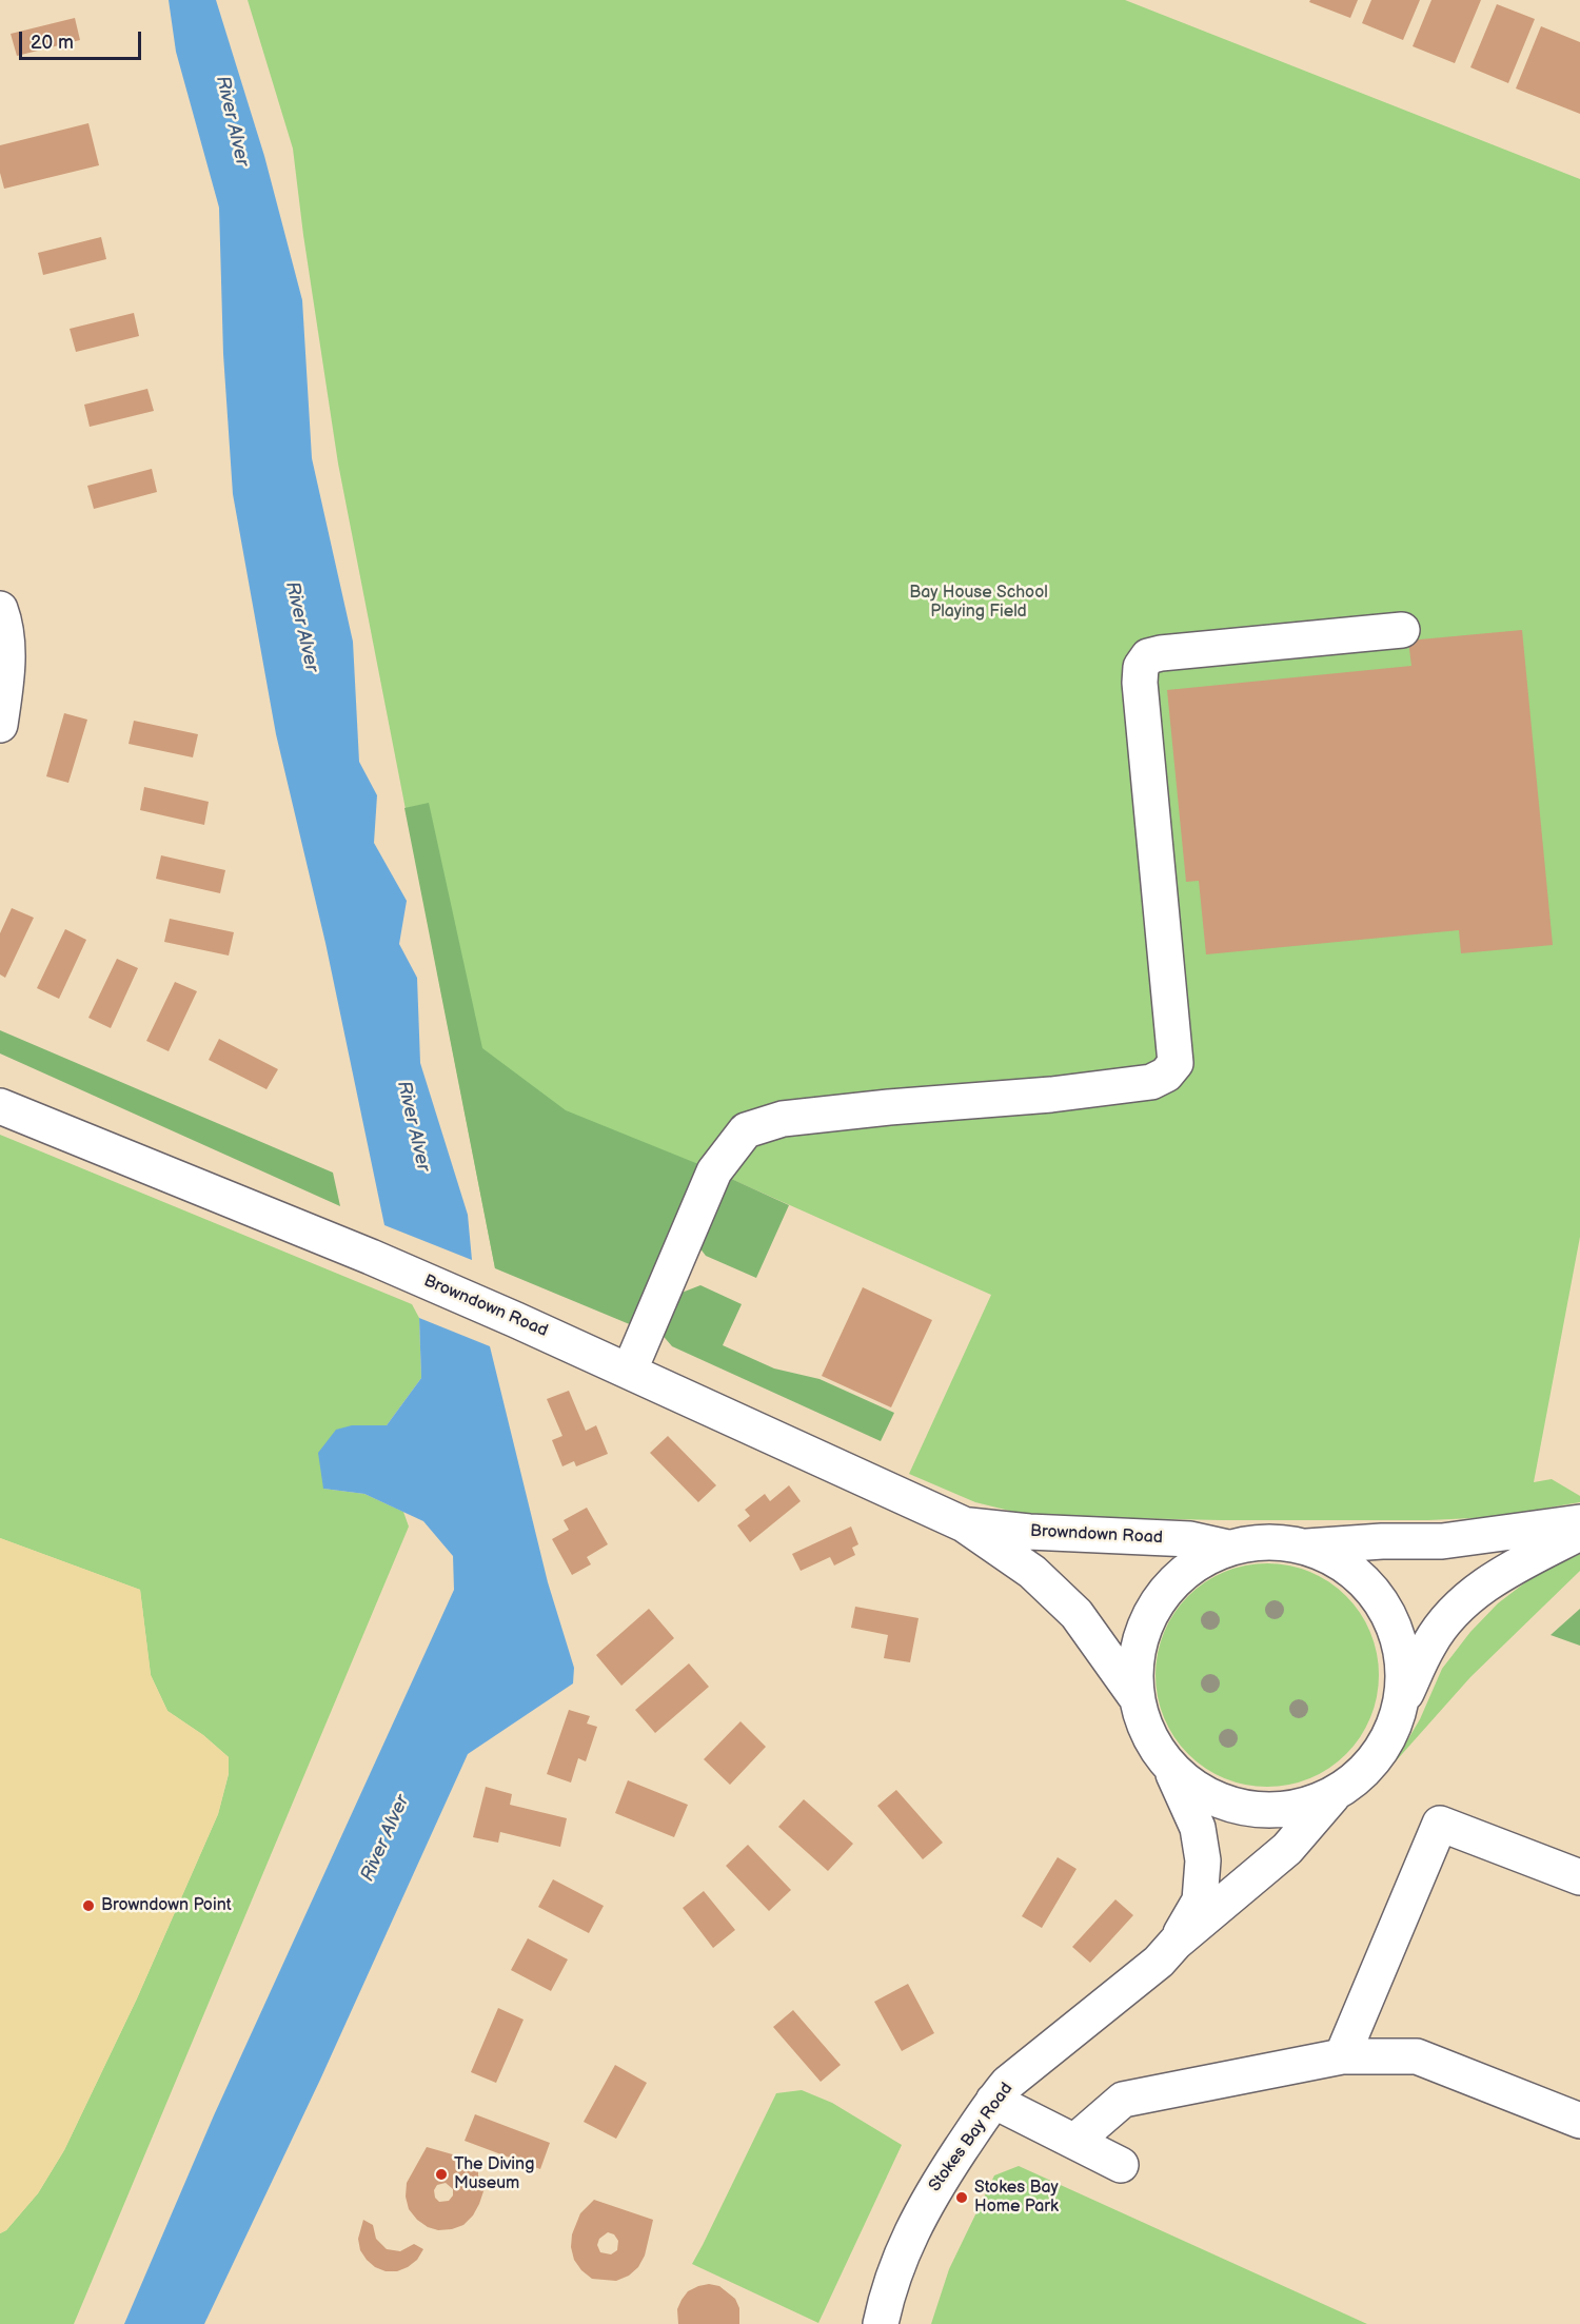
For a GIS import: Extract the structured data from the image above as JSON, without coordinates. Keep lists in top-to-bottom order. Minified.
{"streets":{"street":["Browndown Road","Stokes Bay Road"]},"crossings":[["Browndown Road","Stokes Bay Road"]],"water":["River Alver"],"parks":["Bay House School Playing Field"],"places":["Browndown Point","The Diving Museum","Stokes Bay Home Park"],"scale_bar":"20 m"}
